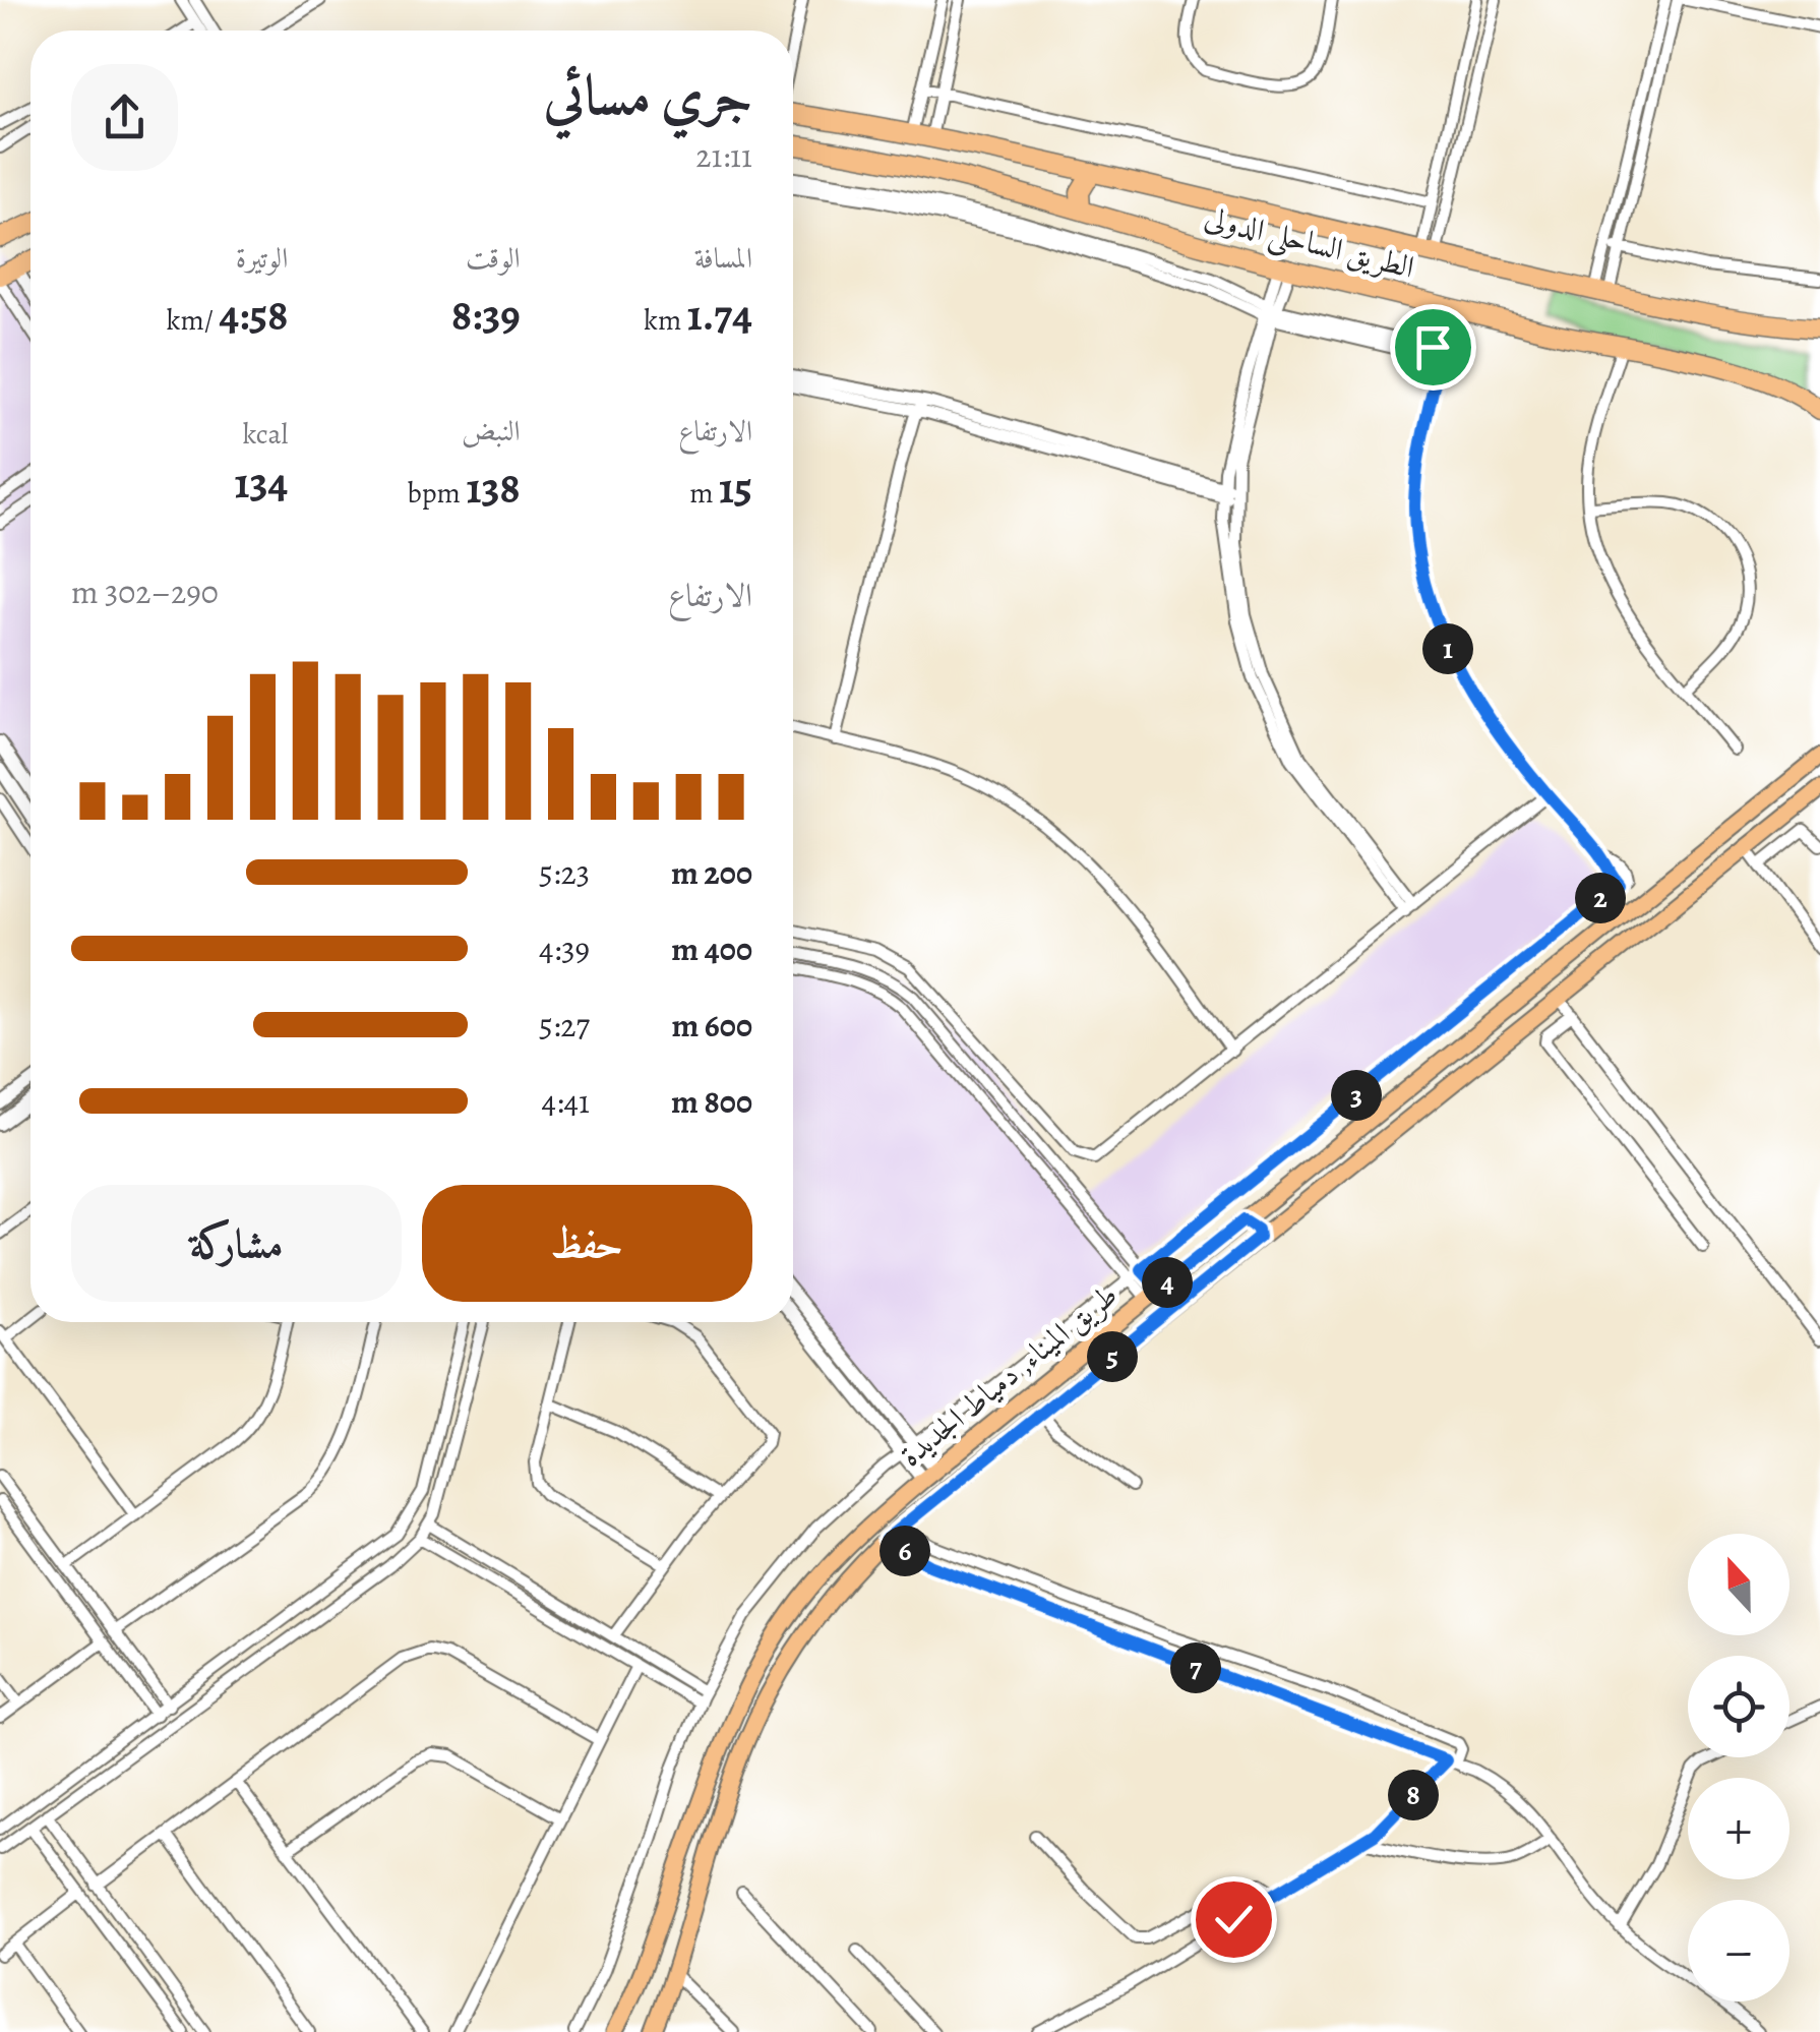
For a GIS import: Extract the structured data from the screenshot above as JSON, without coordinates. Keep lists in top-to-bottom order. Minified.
{"streets":{"highway":["الطريق الساحلى الدولى"],"main road":["طريق الميناء, دمياط الجديدة"]},"north":"top","page":{"heading":["جري مسائي","21:11"],"stats":[["المسافة","1.74 km"],["الوقت","8:39"],["الوتيرة","4:58 /km"],["الارتفاع","15 m"],["النبض","138 bpm"],["kcal","134"]],"chart":["الارتفاع","290–302 m"],"pins":["1","2","3","4","5","6","7","8"],"list":[{"name":"200 m","note":"5:23"},{"name":"400 m","note":"4:39"},{"name":"600 m","note":"5:27"},{"name":"800 m","note":"4:41"}],"buttons":["حفظ","مشاركة"],"map_buttons":["+","−"]}}
